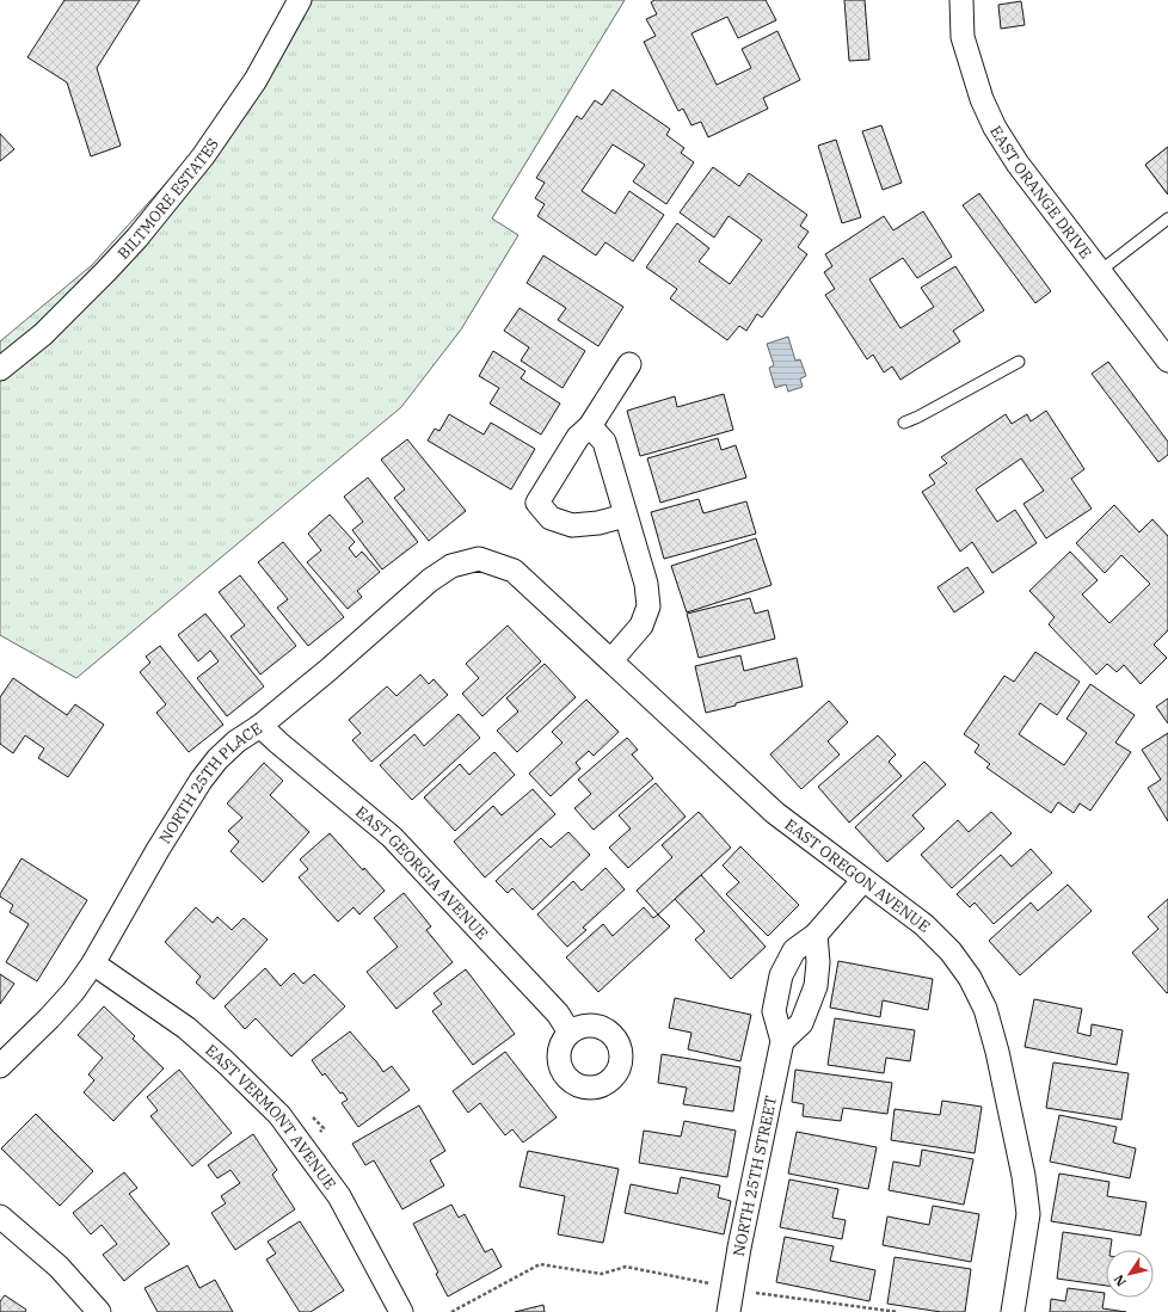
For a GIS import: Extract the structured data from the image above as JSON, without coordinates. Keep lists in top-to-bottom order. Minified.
{"streets":{"street":["EAST ORANGE DRIVE","BILTMORE ESTATES","NORTH 25TH PLACE","EAST GEORGIA AVENUE","EAST OREGON AVENUE","EAST VERMONT AVENUE","NORTH 25TH STREET"]},"crossings":[["NORTH 25TH PLACE","EAST GEORGIA AVENUE"],["NORTH 25TH PLACE","EAST OREGON AVENUE"],["NORTH 25TH PLACE","EAST VERMONT AVENUE"],["EAST OREGON AVENUE","NORTH 25TH STREET"]],"north":"bottom left"}
